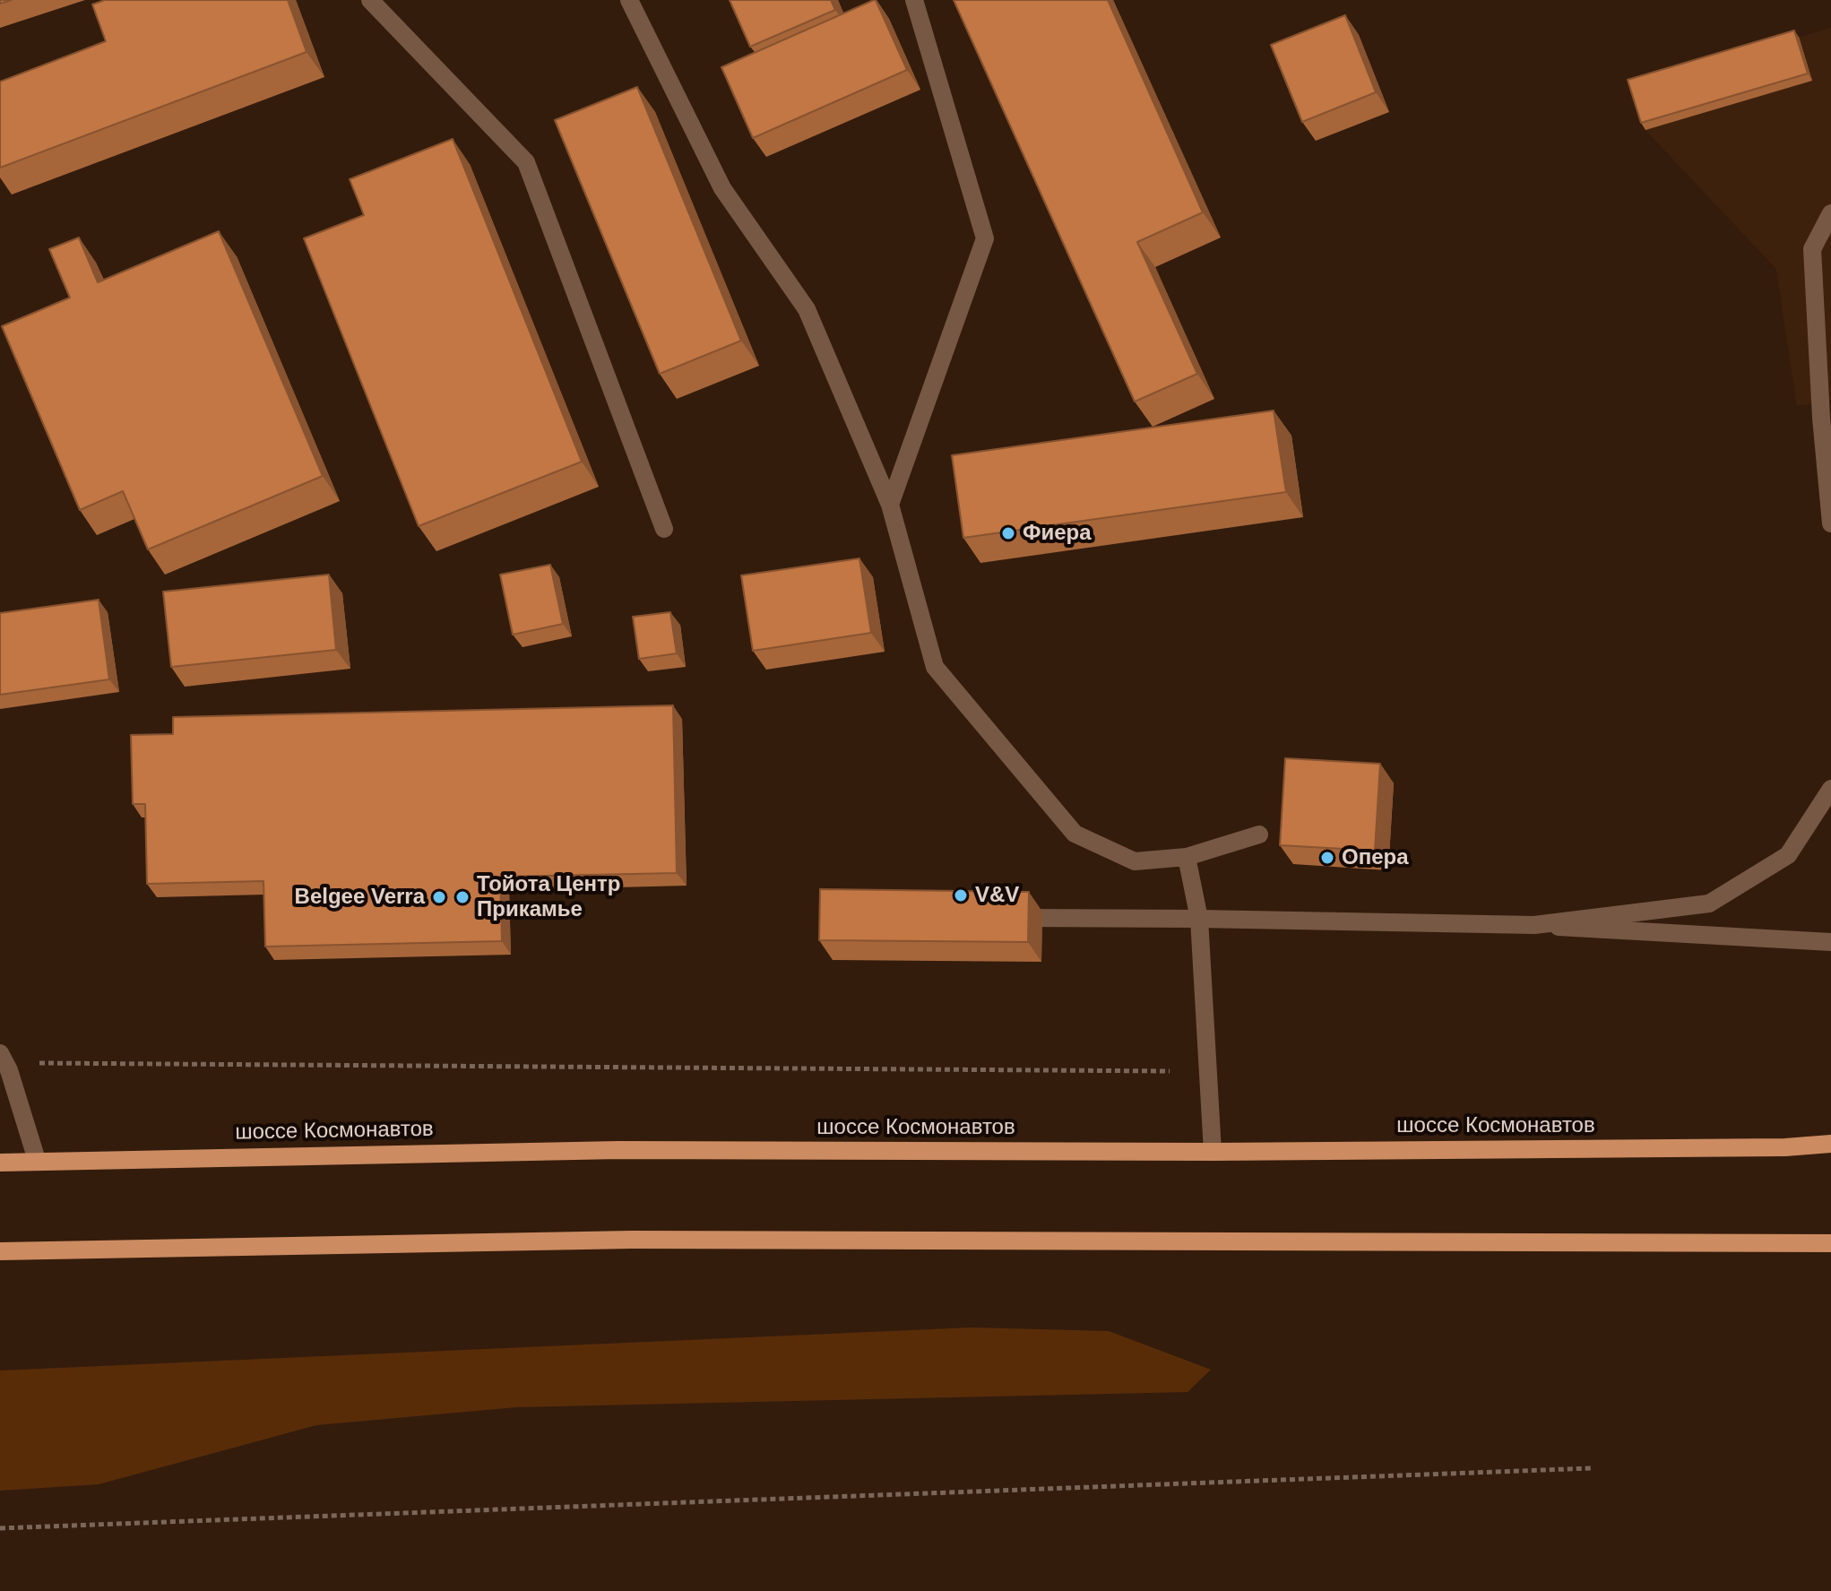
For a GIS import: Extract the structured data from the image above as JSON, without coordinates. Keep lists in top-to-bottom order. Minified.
{"streets":{"main road":["шоссе Космонавтов"]},"places":["Фиера","Опера","V&V","Belgee Verra","Тойота Центр Прикамье"]}
